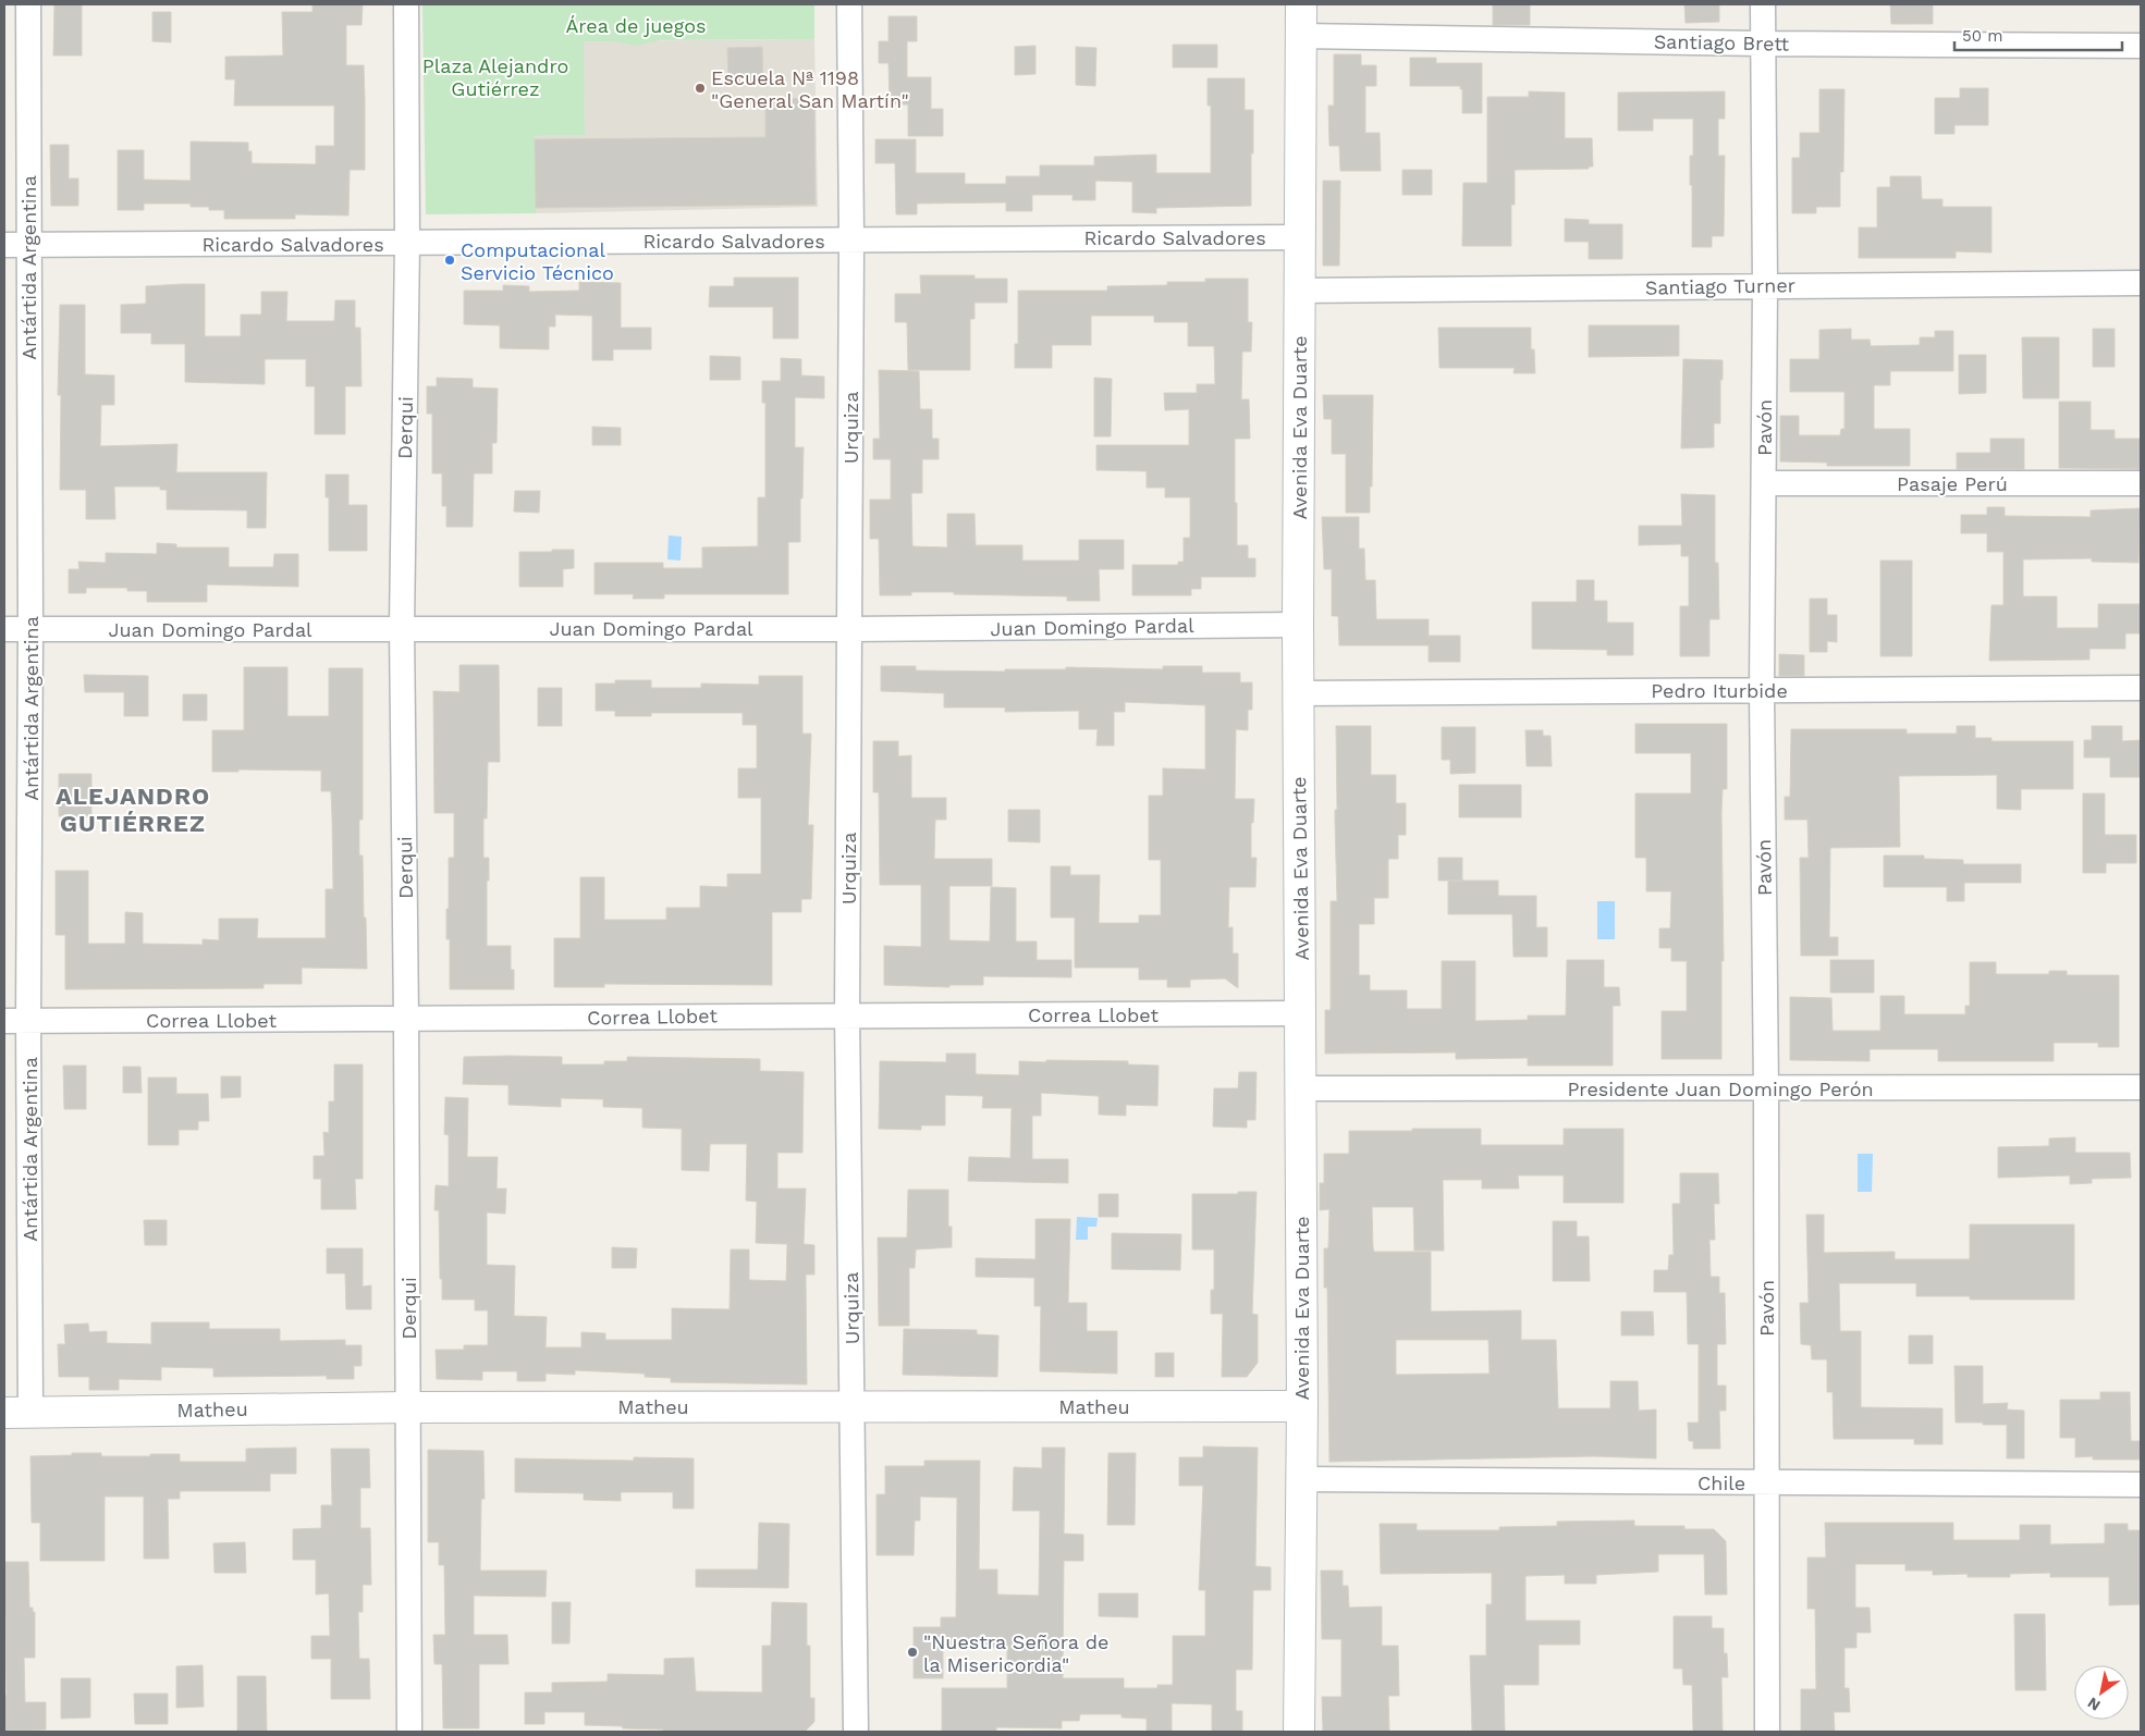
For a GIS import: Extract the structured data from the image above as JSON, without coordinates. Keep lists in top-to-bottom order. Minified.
{"streets":{"main road":["Avenida Eva Duarte","Matheu"],"street":["Santiago Brett","Ricardo Salvadores","Antártida Argentina","Santiago Turner","Derqui","Urquiza","Pavón","Pasaje Perú","Juan Domingo Pardal","Pedro Iturbide","Correa Llobet","Presidente Juan Domingo Perón","Chile"]},"crossings":[["Santiago Brett","Avenida Eva Duarte"],["Santiago Brett","Pavón"],["Ricardo Salvadores","Antártida Argentina"],["Ricardo Salvadores","Derqui"],["Ricardo Salvadores","Urquiza"],["Ricardo Salvadores","Avenida Eva Duarte"],["Antártida Argentina","Juan Domingo Pardal"],["Antártida Argentina","Correa Llobet"],["Antártida Argentina","Matheu"],["Santiago Turner","Avenida Eva Duarte"],["Santiago Turner","Pavón"],["Derqui","Juan Domingo Pardal"],["Derqui","Correa Llobet"],["Derqui","Matheu"],["Urquiza","Juan Domingo Pardal"],["Urquiza","Correa Llobet"],["Urquiza","Matheu"],["Avenida Eva Duarte","Juan Domingo Pardal"],["Avenida Eva Duarte","Pedro Iturbide"],["Avenida Eva Duarte","Correa Llobet"],["Avenida Eva Duarte","Presidente Juan Domingo Perón"],["Avenida Eva Duarte","Matheu"],["Avenida Eva Duarte","Chile"],["Pavón","Pasaje Perú"],["Pavón","Pedro Iturbide"],["Pavón","Presidente Juan Domingo Perón"],["Pavón","Chile"]],"districts":["ALEJANDRO GUTIÉRREZ"],"parks":["Área de juegos","Plaza Alejandro Gutiérrez"],"places":["Escuela Nª 1198 \"General San Martín\"","Computacional Servicio Técnico","\"Nuestra Señora de la Misericordia\""],"scale_bar":"50 m","north":"bottom left"}
